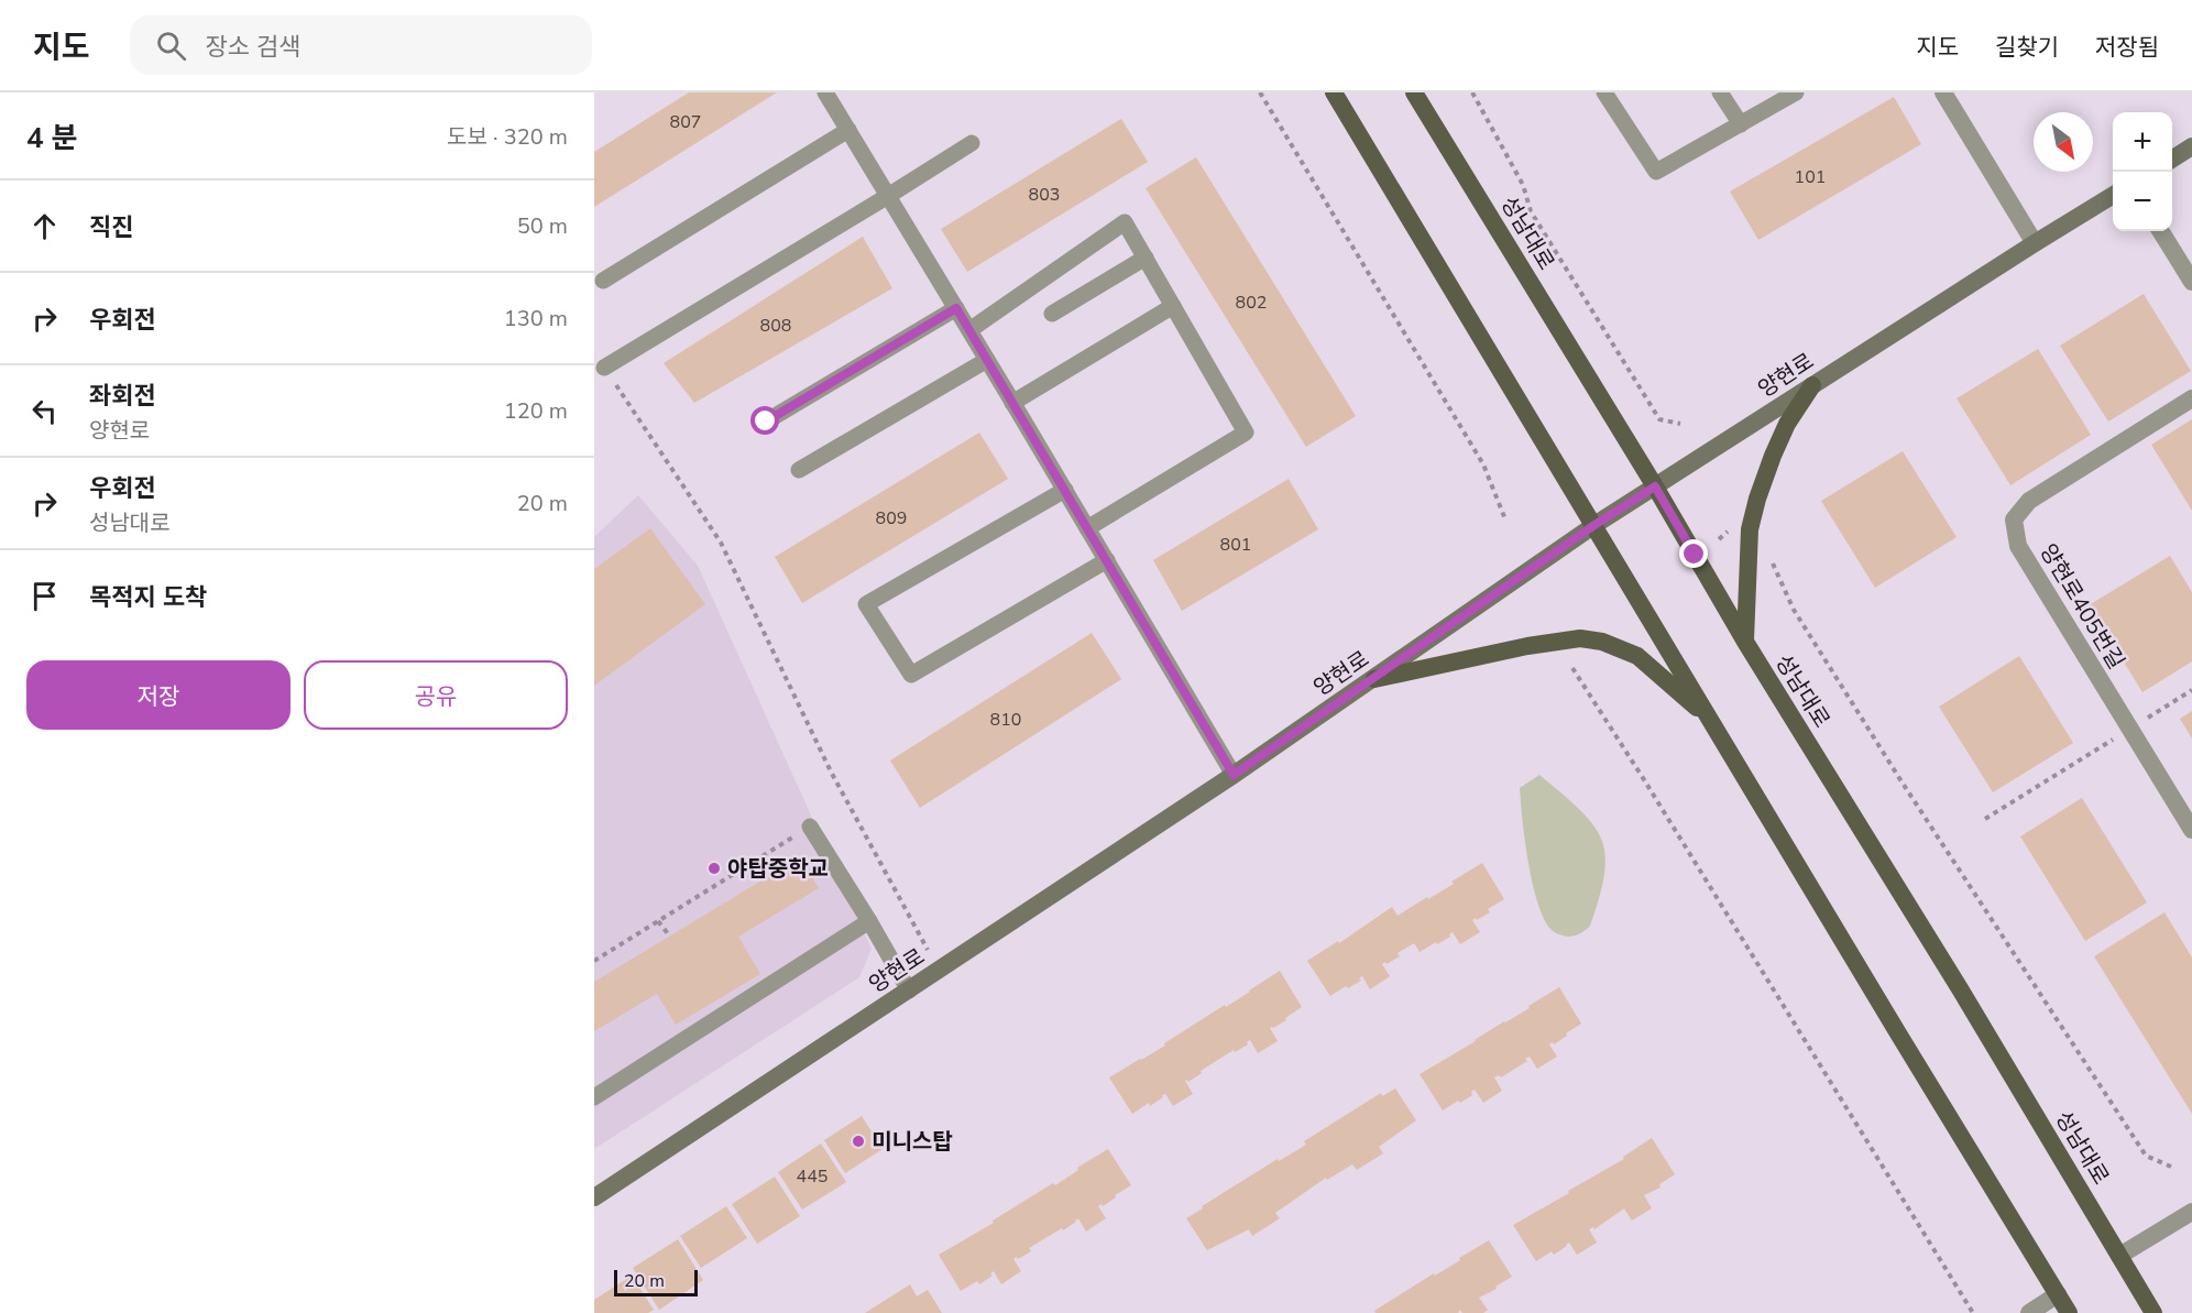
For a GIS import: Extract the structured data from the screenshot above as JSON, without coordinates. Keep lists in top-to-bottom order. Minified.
{"streets":{"main road":["성남대로","양현로"],"street":["양현로405번길"]},"crossings":[["성남대로","양현로"]],"places":["야탑중학교","미니스탑"],"house_numbers":["807","101","803","802","808","809","801","810","445"],"scale_bar":"20 m","north":"bottom right","page":{"header":"지도","search":"장소 검색","nav":["지도","길찾기","저장됨"],"heading":["4 분","도보 · 320 m"],"map_buttons":["+","−"],"list":[["직진","50 m"],["우회전","130 m"],["좌회전","양현로","120 m"],["우회전","성남대로","20 m"],"목적지 도착"],"buttons":["저장","공유"],"scale":"20 m"}}
